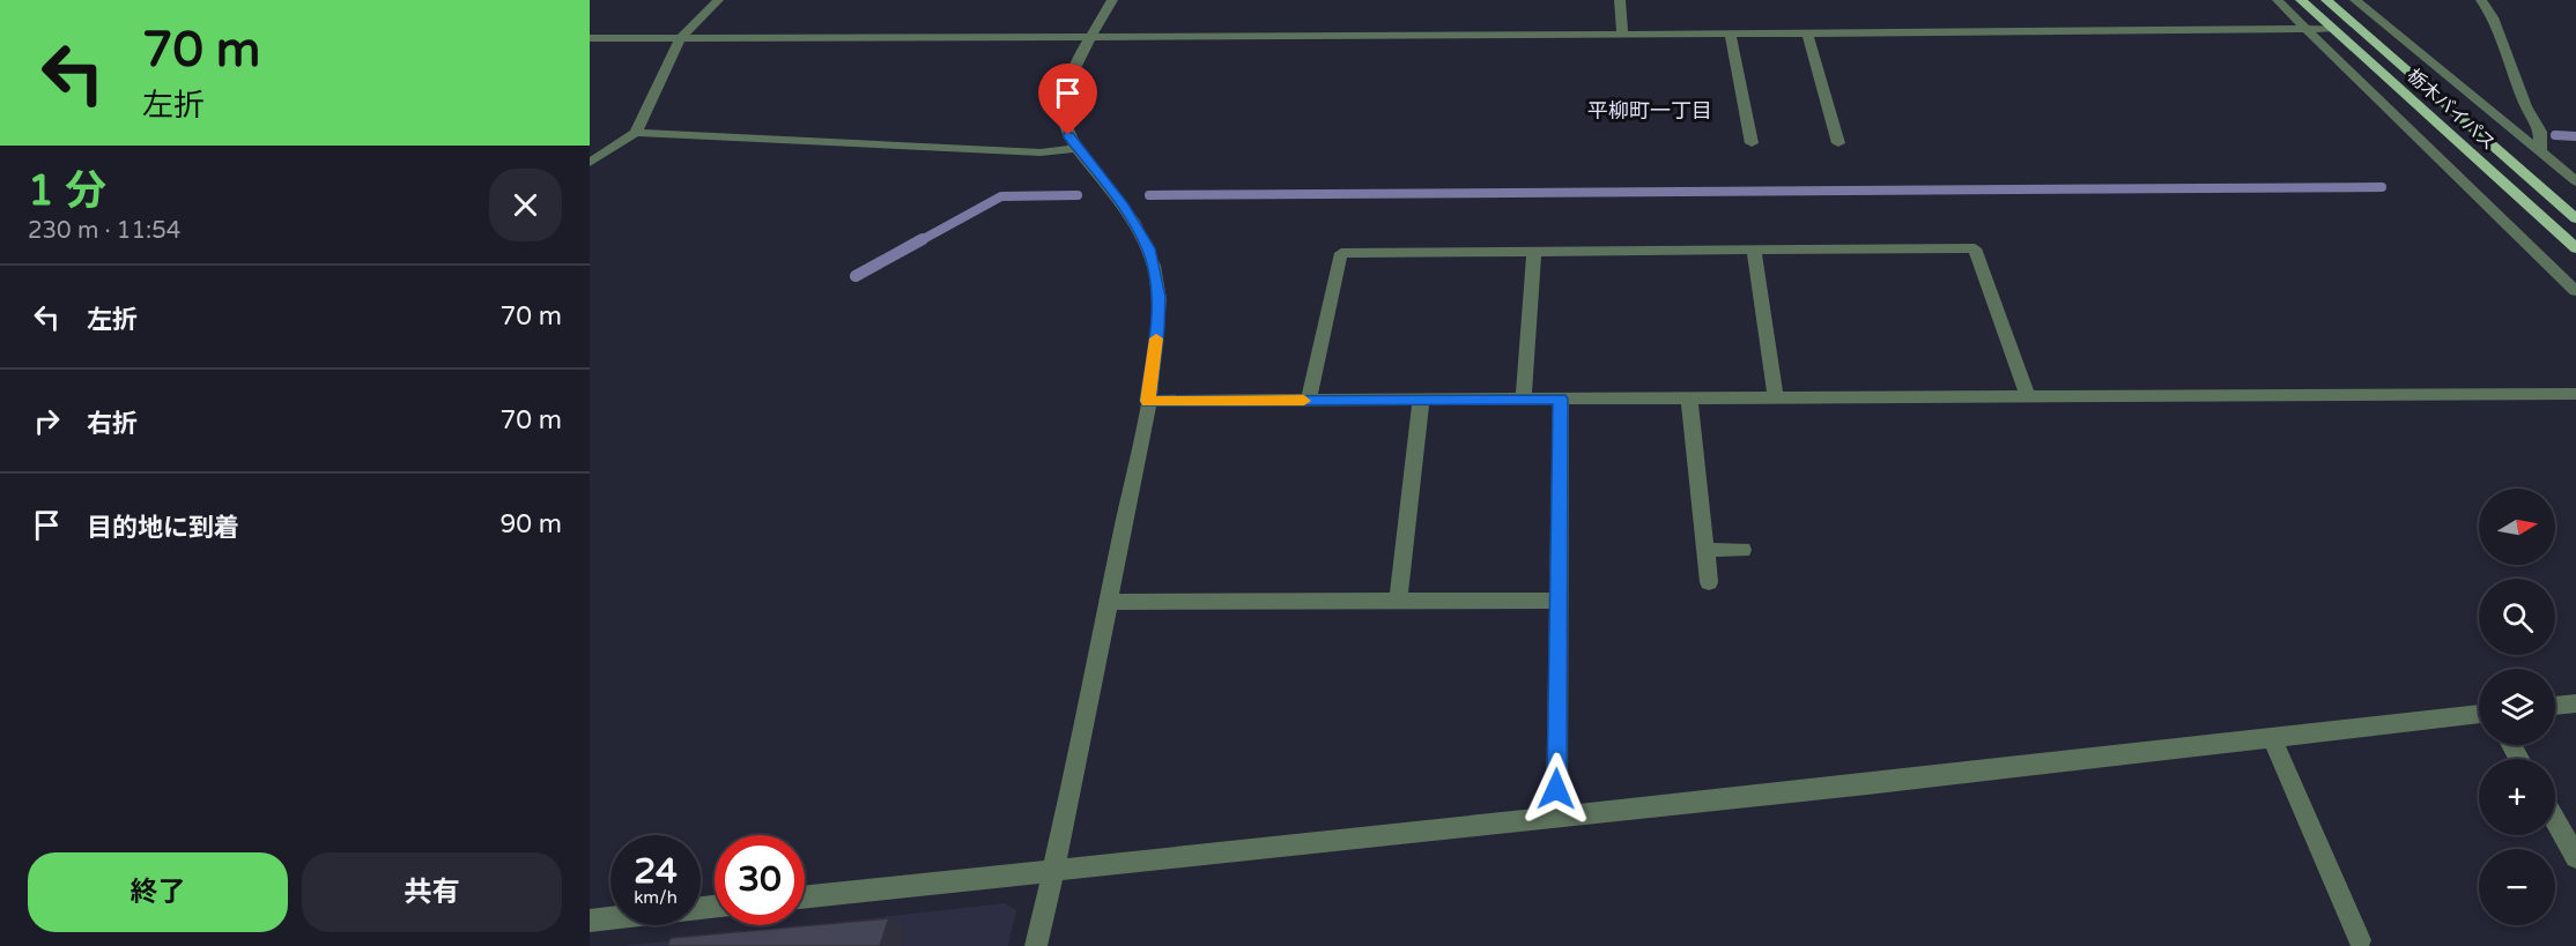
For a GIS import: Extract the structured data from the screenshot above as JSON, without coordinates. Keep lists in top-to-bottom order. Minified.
{"streets":{"main road":["栃木バイパス"]},"districts":["平柳町一丁目"],"north":"right","page":{"turn":["70 m","左折"],"heading":["1 分","230 m · 11:54"],"list":[{"name":"左折","value":"70 m"},{"name":"右折","value":"70 m"},{"name":"目的地に到着","value":"90 m"}],"map_buttons":["+","−"],"speed":"24 km/h","limit":"30","buttons":["終了","共有"]}}
